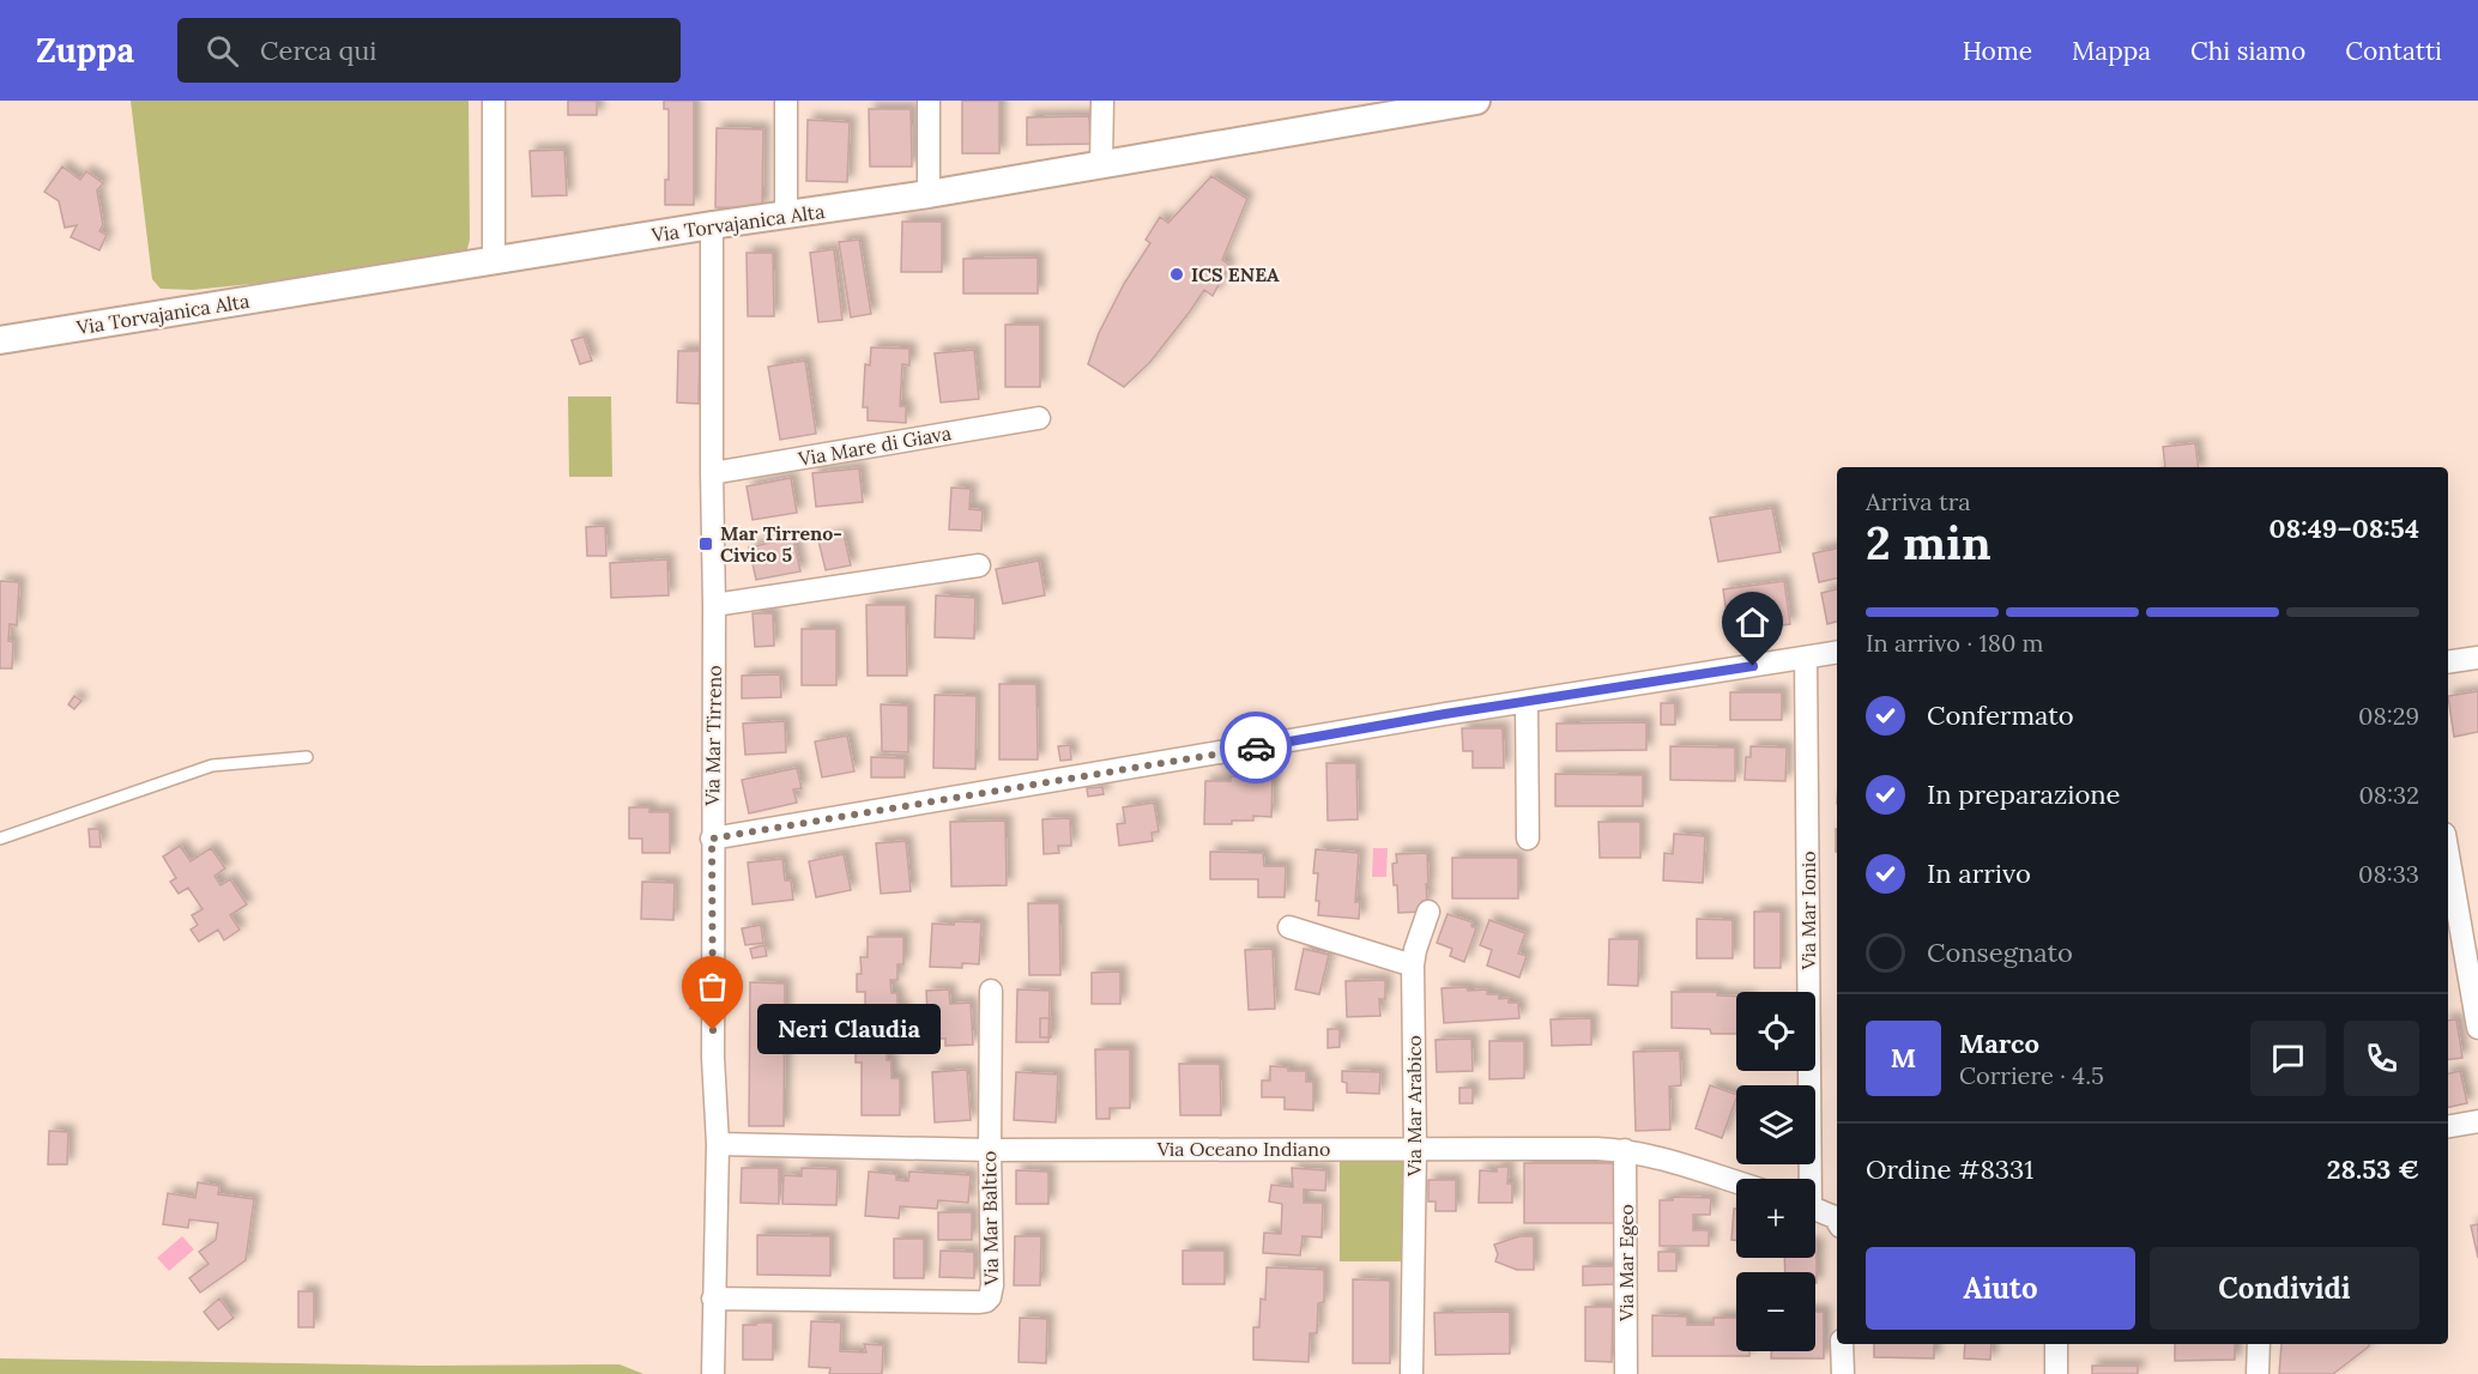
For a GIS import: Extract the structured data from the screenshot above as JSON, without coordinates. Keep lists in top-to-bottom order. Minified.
{"streets":{"street":["Via Torvajanica Alta","Via Mare di Giava","Via Mar Tirreno","Via Mar Ionio","Via Mar Arabico","Via Oceano Indiano","Via Mar Baltico","Via Mar Egeo"]},"crossings":[["Via Torvajanica Alta","Via Mar Tirreno"],["Via Mare di Giava","Via Mar Tirreno"],["Via Mar Tirreno","Via Oceano Indiano"],["Via Mar Tirreno","Via Mar Baltico"],["Via Mar Arabico","Via Oceano Indiano"],["Via Oceano Indiano","Via Mar Baltico"],["Via Oceano Indiano","Via Mar Egeo"]],"places":{"other":["ICS ENEA","Neri Claudia"],"transit":["Mar Tirreno- Civico 5"]},"page":{"header":"Zuppa","search":"Cerca qui","nav":["Home","Mappa","Chi siamo","Contatti"],"heading":["2 min","Arriva tra","08:49–08:54"],"panel":["Marco","Corriere · 4.5","Ordine #8331","28.53 €"],"bar":"In arrivo · 180 m","list":[["Confermato","08:29"],["In preparazione","08:32"],["In arrivo","08:33"],"Consegnato"],"map_buttons":["+","−"],"bubble":"Neri Claudia","round":"M","buttons":["Aiuto","Condividi"]}}
